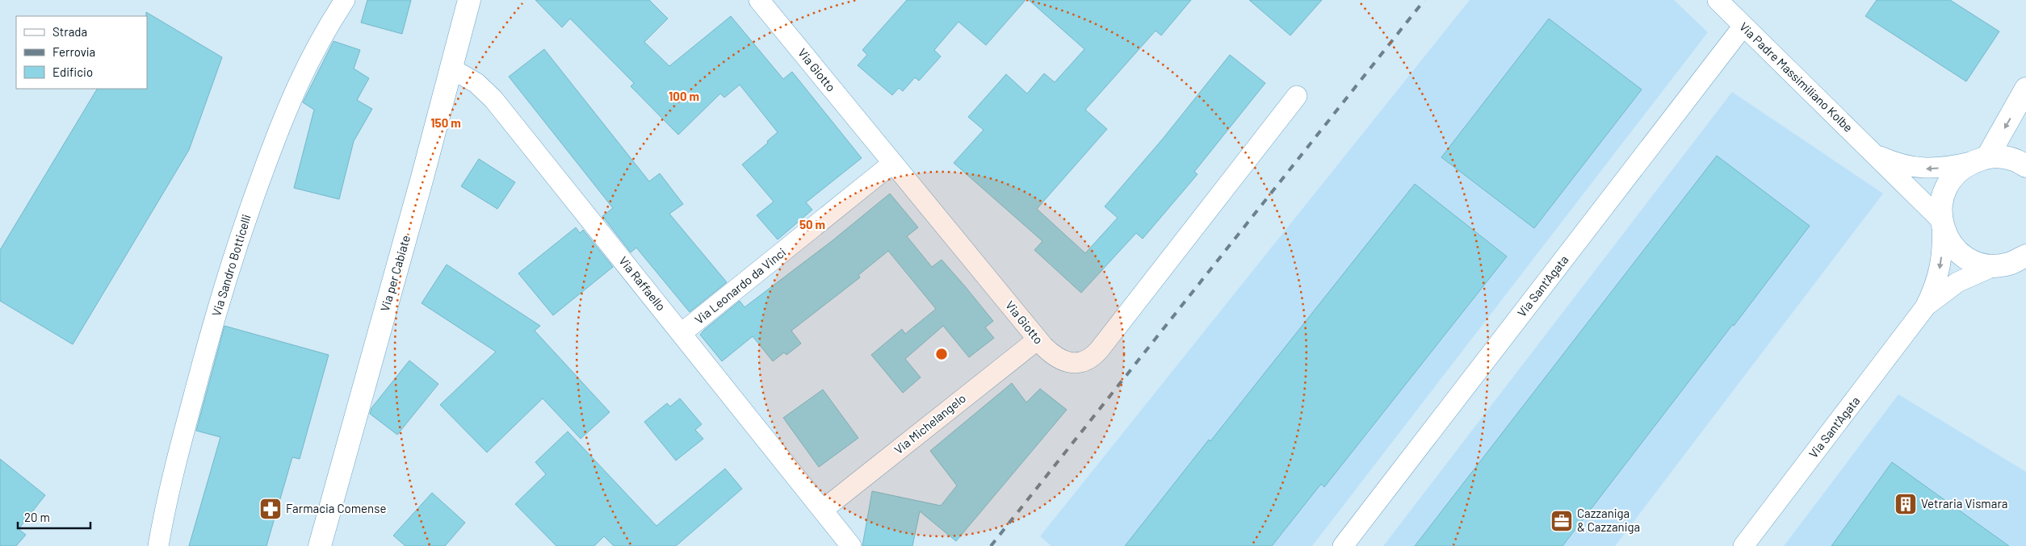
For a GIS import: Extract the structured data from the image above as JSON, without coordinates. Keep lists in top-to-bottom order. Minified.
{"streets":{"street":["Via Giotto","Via Padre Massimiliano Kolbe","Via Sandro Botticelli","Via per Cabiate","Via Raffaello","Via Leonardo da Vinci","Via Sant'Agata","Via Michelangelo"]},"crossings":[["Via Giotto","Via Leonardo da Vinci"],["Via Giotto","Via Michelangelo"],["Via Padre Massimiliano Kolbe","Via Sant'Agata"],["Via per Cabiate","Via Raffaello"],["Via Raffaello","Via Leonardo da Vinci"],["Via Raffaello","Via Michelangelo"]],"places":{"building":["Vetraria Vismara"],"pharmacy":["Farmacia Comense"],"office":["Cazzaniga & Cazzaniga"]},"legend":["Strada","Ferrovia","Edificio"],"scale_bar":"20 m","rings":["100 m","150 m","50 m"]}
